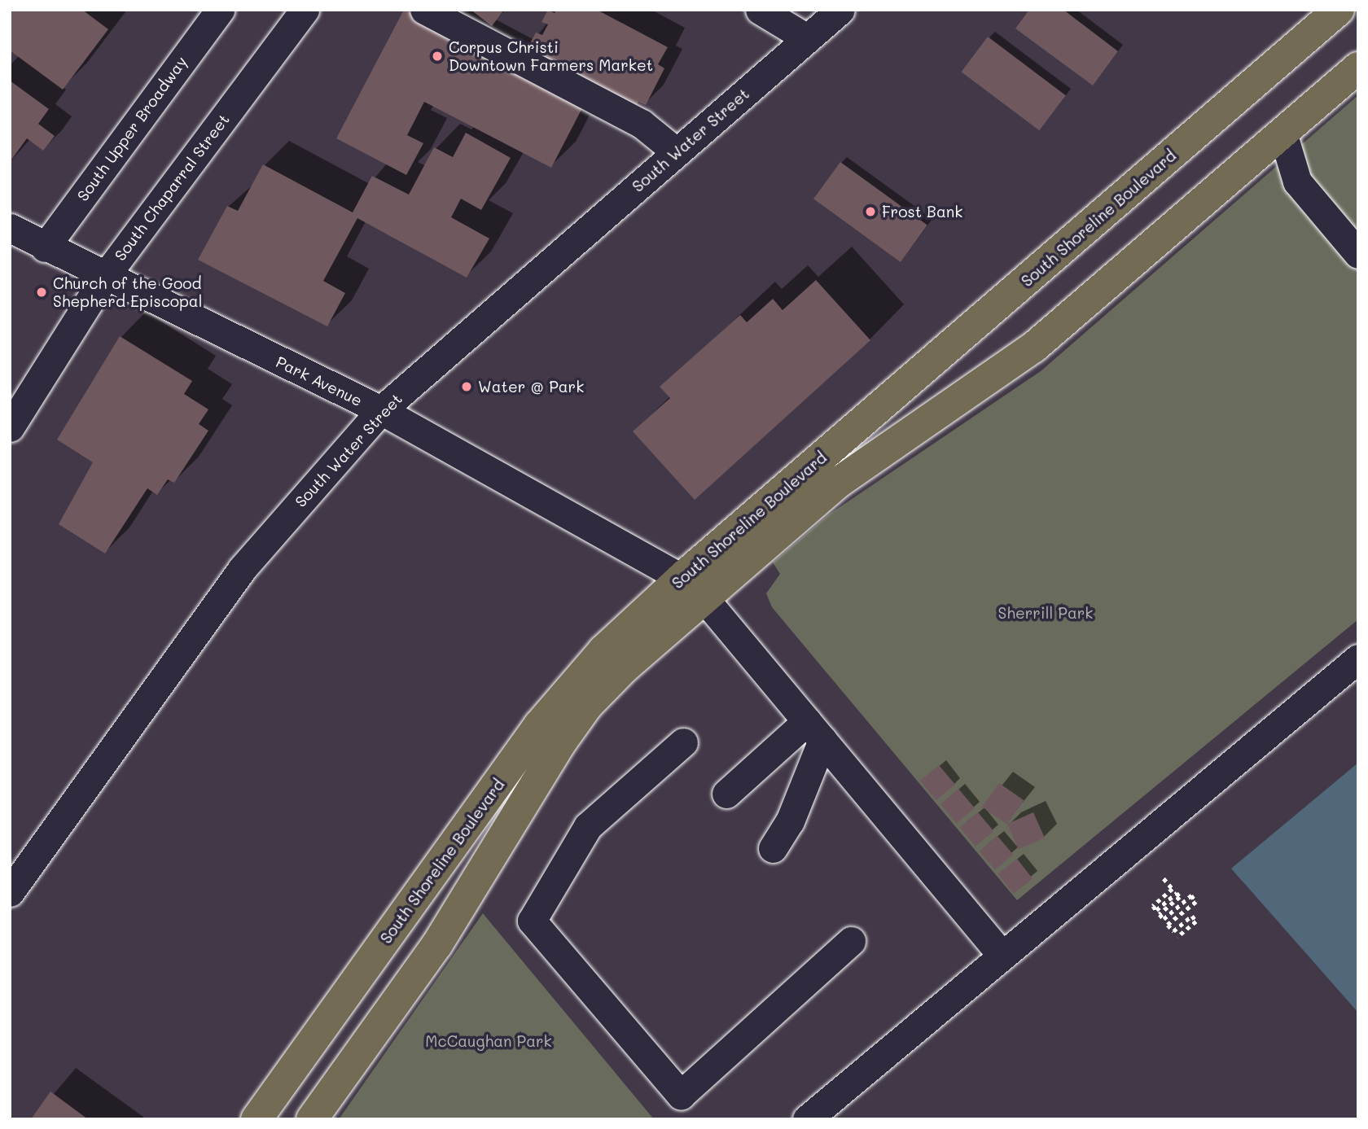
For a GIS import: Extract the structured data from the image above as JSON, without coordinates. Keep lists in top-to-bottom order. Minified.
{"streets":{"main road":["South Shoreline Boulevard"],"street":["South Upper Broadway","South Water Street","South Chaparral Street","Park Avenue"]},"crossings":[["South Upper Broadway","Park Avenue"],["South Water Street","Park Avenue"],["South Chaparral Street","Park Avenue"],["South Shoreline Boulevard","Park Avenue"]],"parks":["Sherrill Park","McCaughan Park"],"places":["Corpus Christi Downtown Farmers Market","Frost Bank","Church of the Good Shepherd Episcopal","Water @ Park"]}
